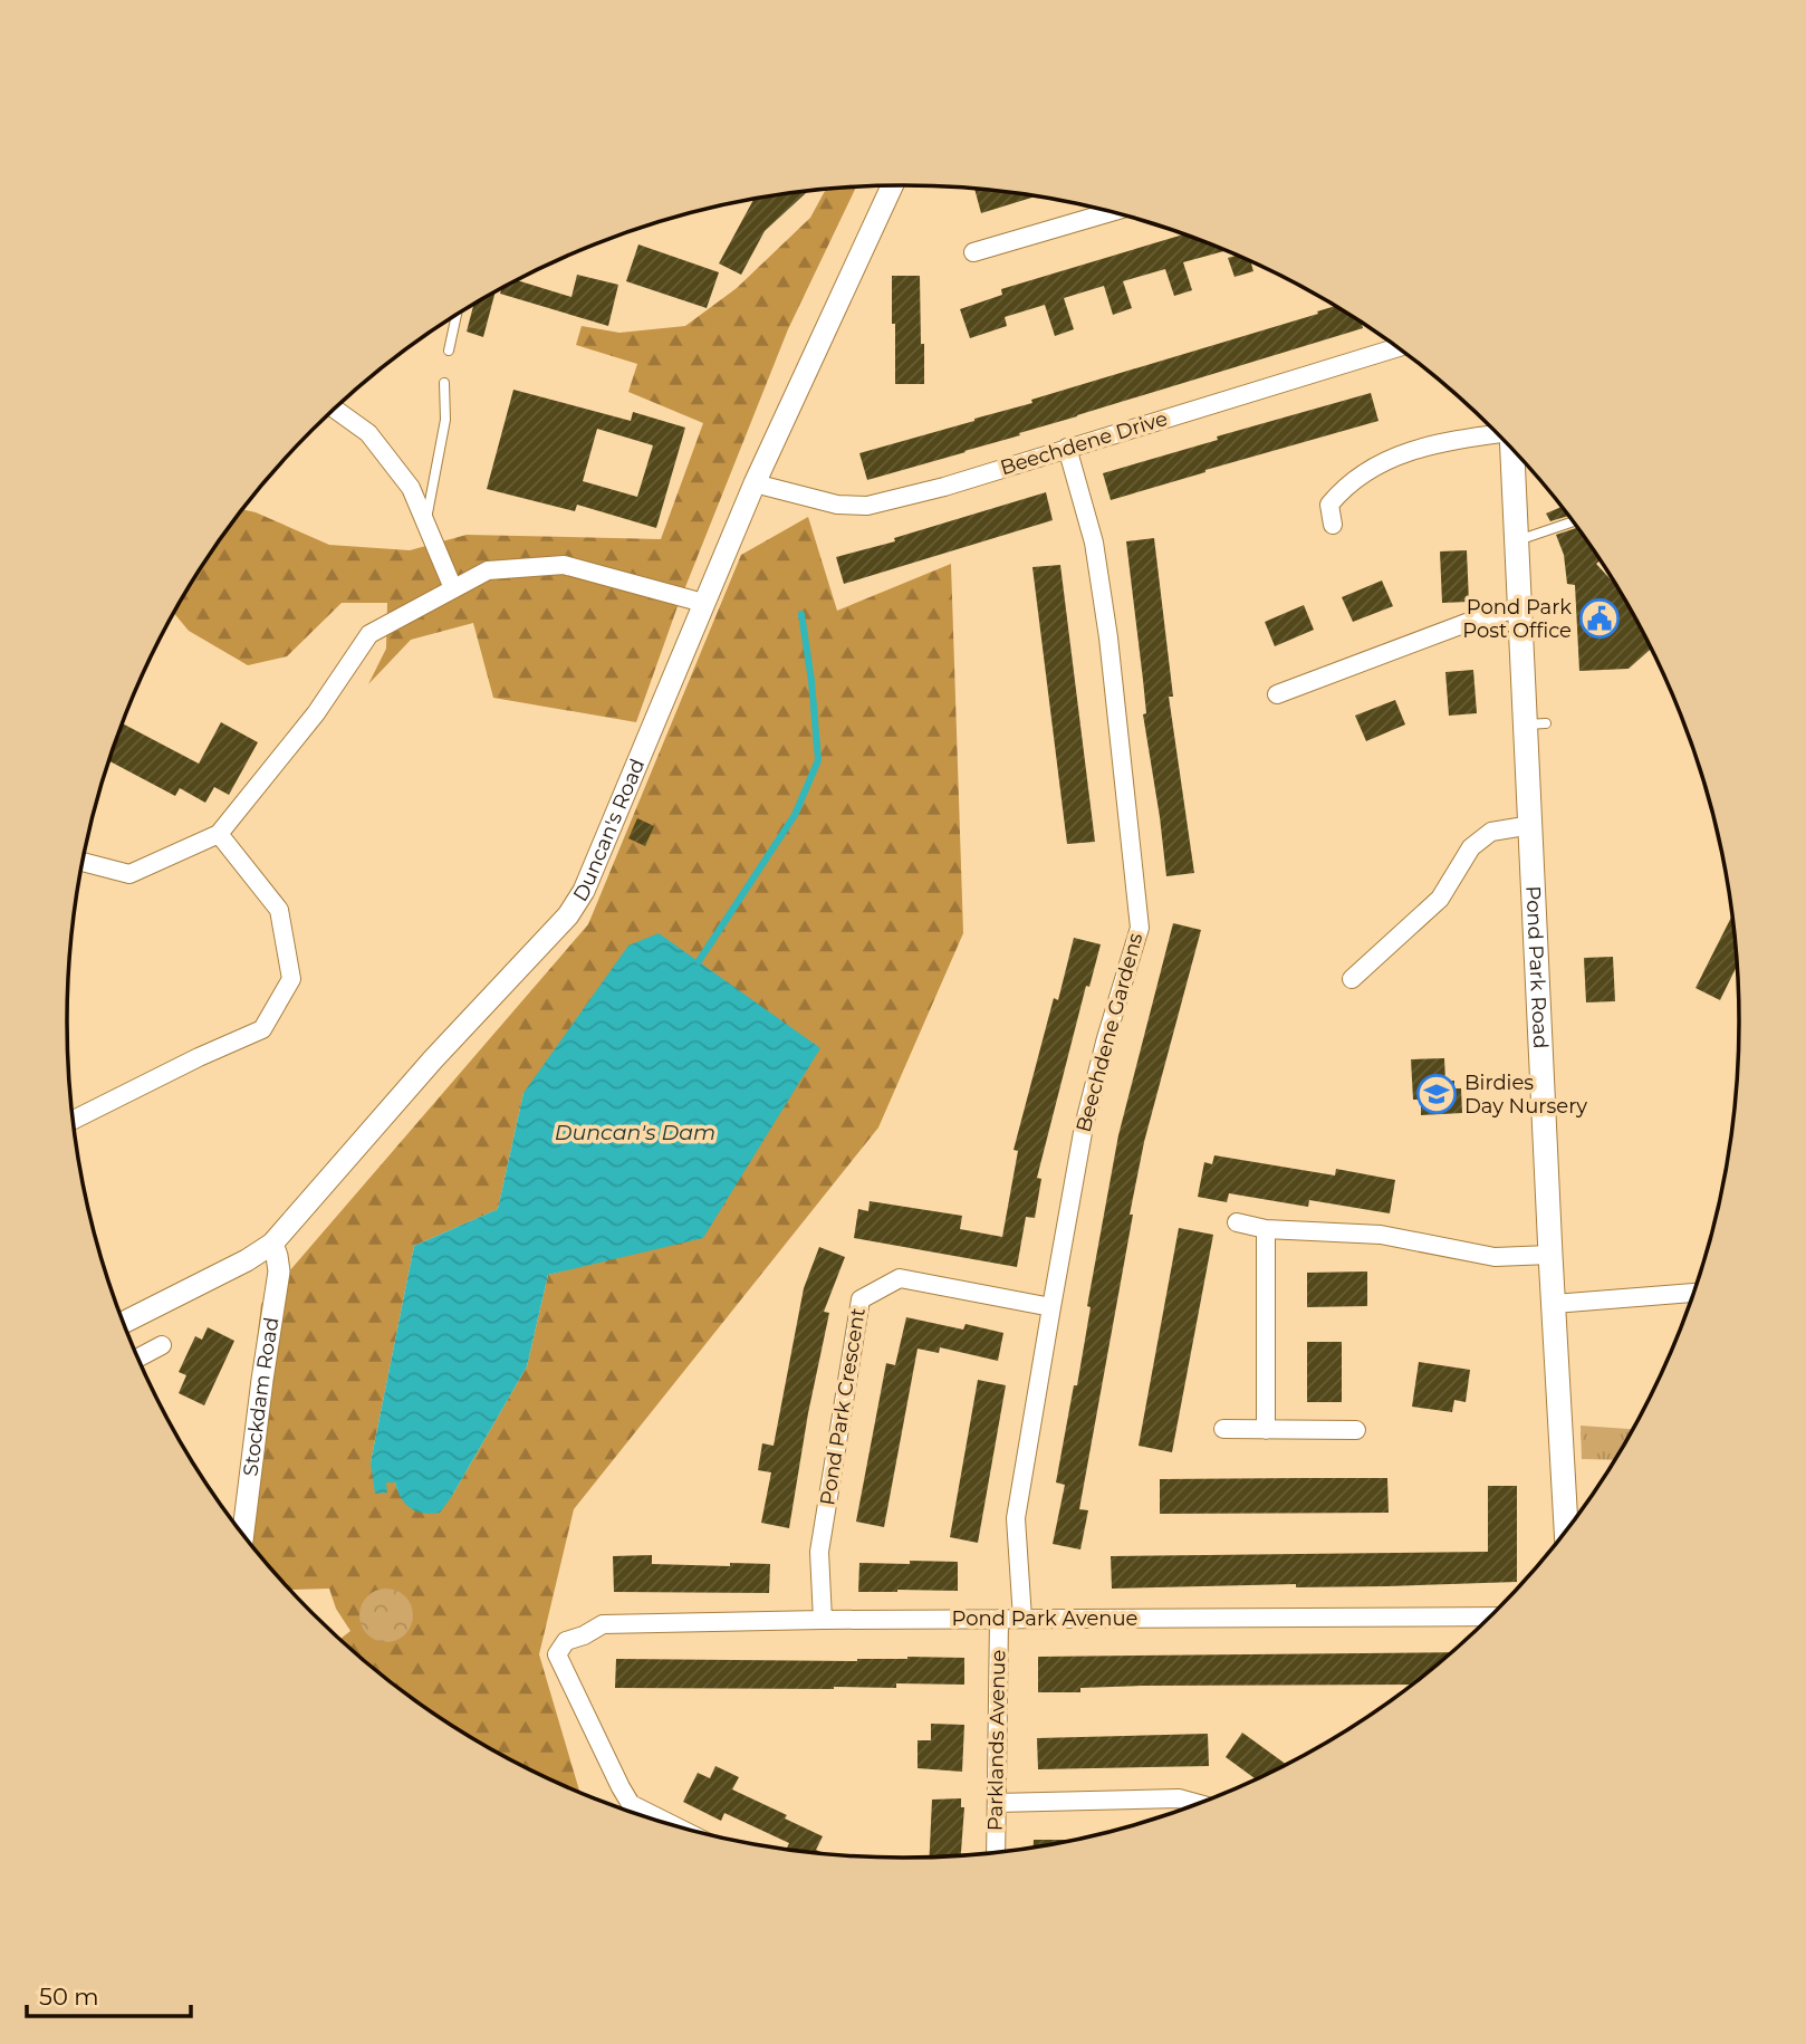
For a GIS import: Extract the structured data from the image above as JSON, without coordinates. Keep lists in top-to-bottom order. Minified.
{"streets":{"main road":["Pond Park Road"],"street":["Beechdene Drive","Duncan's Road","Beechdene Gardens","Stockdam Road","Pond Park Crescent","Pond Park Avenue","Parklands Avenue"]},"crossings":[["Beechdene Drive","Duncan's Road"],["Beechdene Drive","Beechdene Gardens"],["Duncan's Road","Stockdam Road"],["Beechdene Gardens","Pond Park Crescent"],["Beechdene Gardens","Pond Park Avenue"],["Pond Park Crescent","Pond Park Avenue"],["Pond Park Avenue","Parklands Avenue"]],"water":["Duncan's Dam"],"places":{"public building":["Pond Park Post Office"],"school or university":["Birdies Day Nursery"]},"scale_bar":"50 m"}
